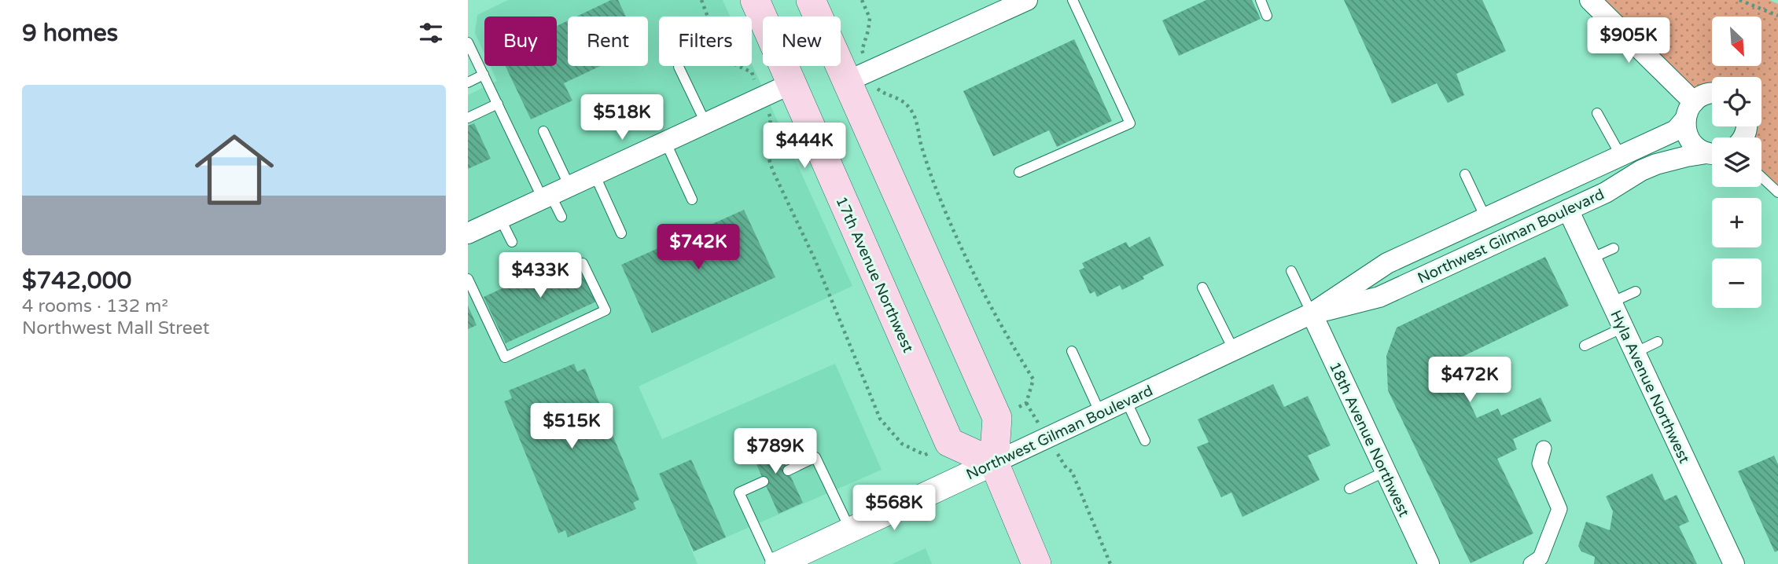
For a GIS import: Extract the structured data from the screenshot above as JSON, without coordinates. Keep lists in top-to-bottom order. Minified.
{"streets":{"main road":["17th Avenue Northwest"],"street":["Northwest Gilman Boulevard","Hyla Avenue Northwest","18th Avenue Northwest"]},"crossings":[["Northwest Gilman Boulevard","17th Avenue Northwest"],["Northwest Gilman Boulevard","Hyla Avenue Northwest"],["Northwest Gilman Boulevard","18th Avenue Northwest"]],"north":"bottom right","page":{"heading":"9 homes","map_buttons":["+","−"],"chip":["Buy","Rent","Filters","New"],"price":["$905K","$518K","$444K","$742K","$433K","$472K","$515K","$789K","$568K"],"list":[{"name":"$742,000","note":"4 rooms · 132 m² · Northwest Mall Street"}]}}
